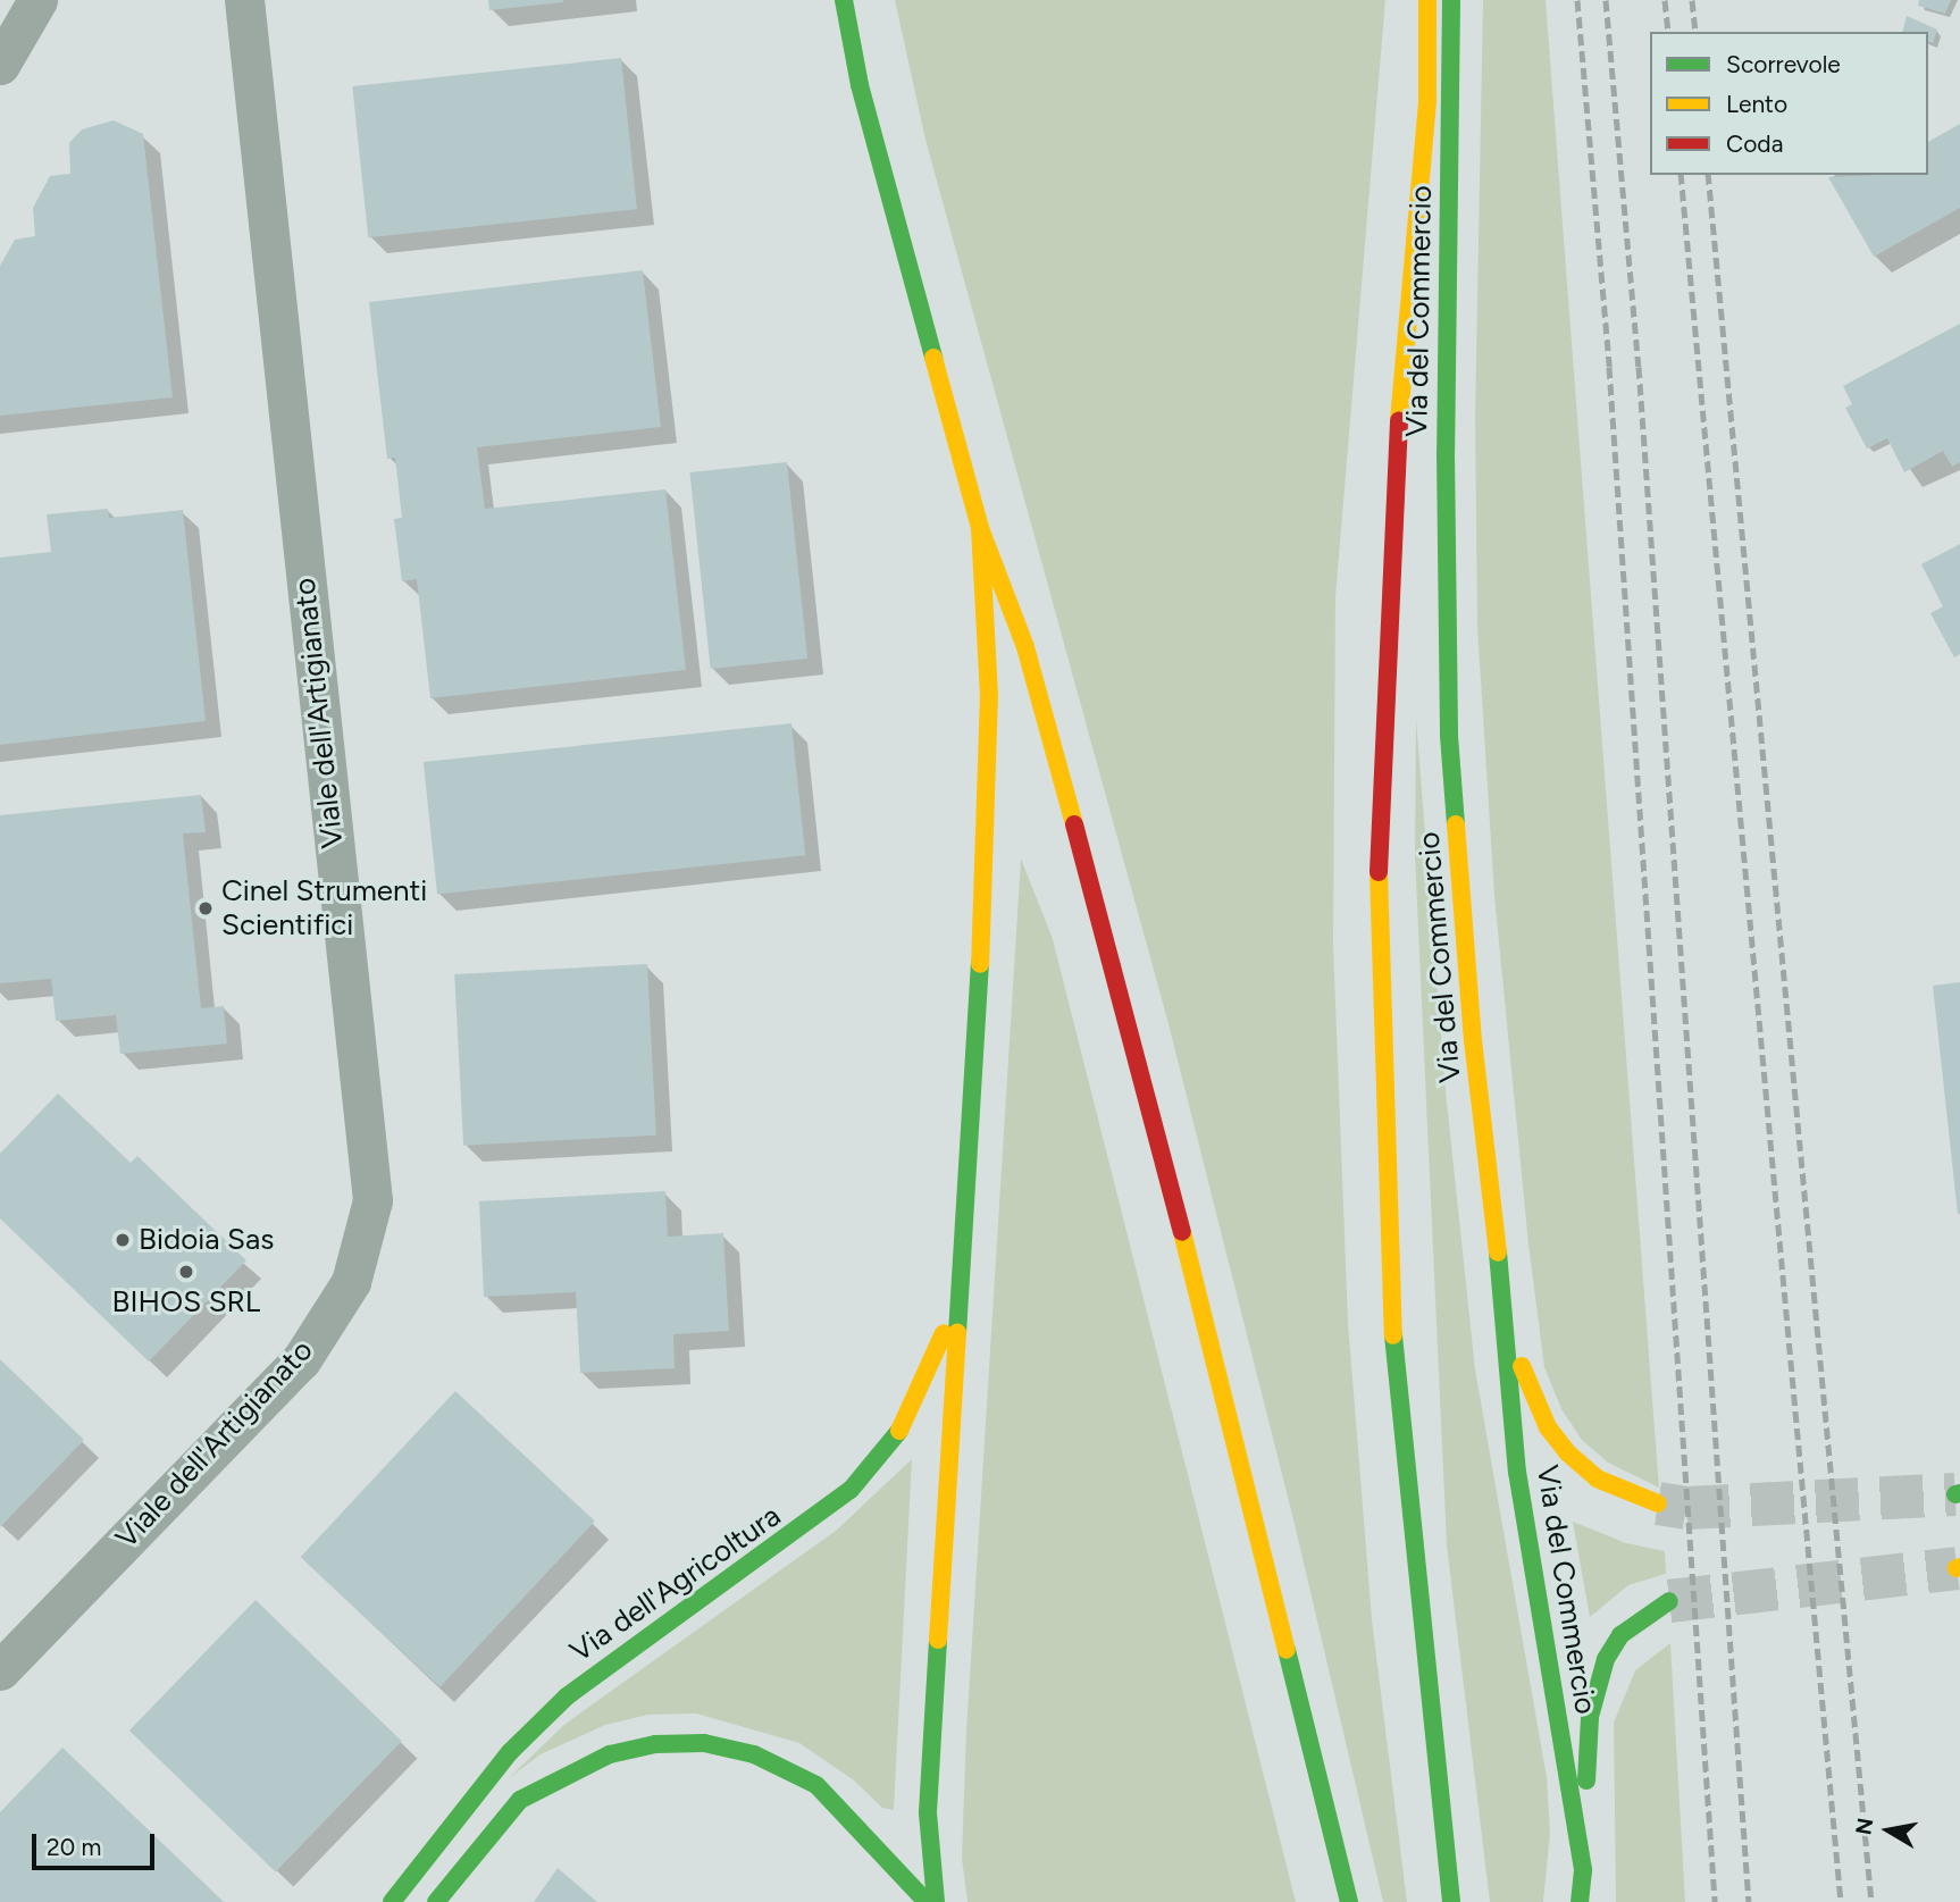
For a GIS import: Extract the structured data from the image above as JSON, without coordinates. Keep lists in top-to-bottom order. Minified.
{"streets":{"main road":["Via del Commercio","Via dell'Agricoltura"],"street":["Viale dell'Artigianato"]},"places":["Cinel Strumenti Scientifici","Bidoia Sas","BIHOS SRL"],"legend":["Scorrevole","Lento","Coda"],"scale_bar":"20 m","north":"left"}
